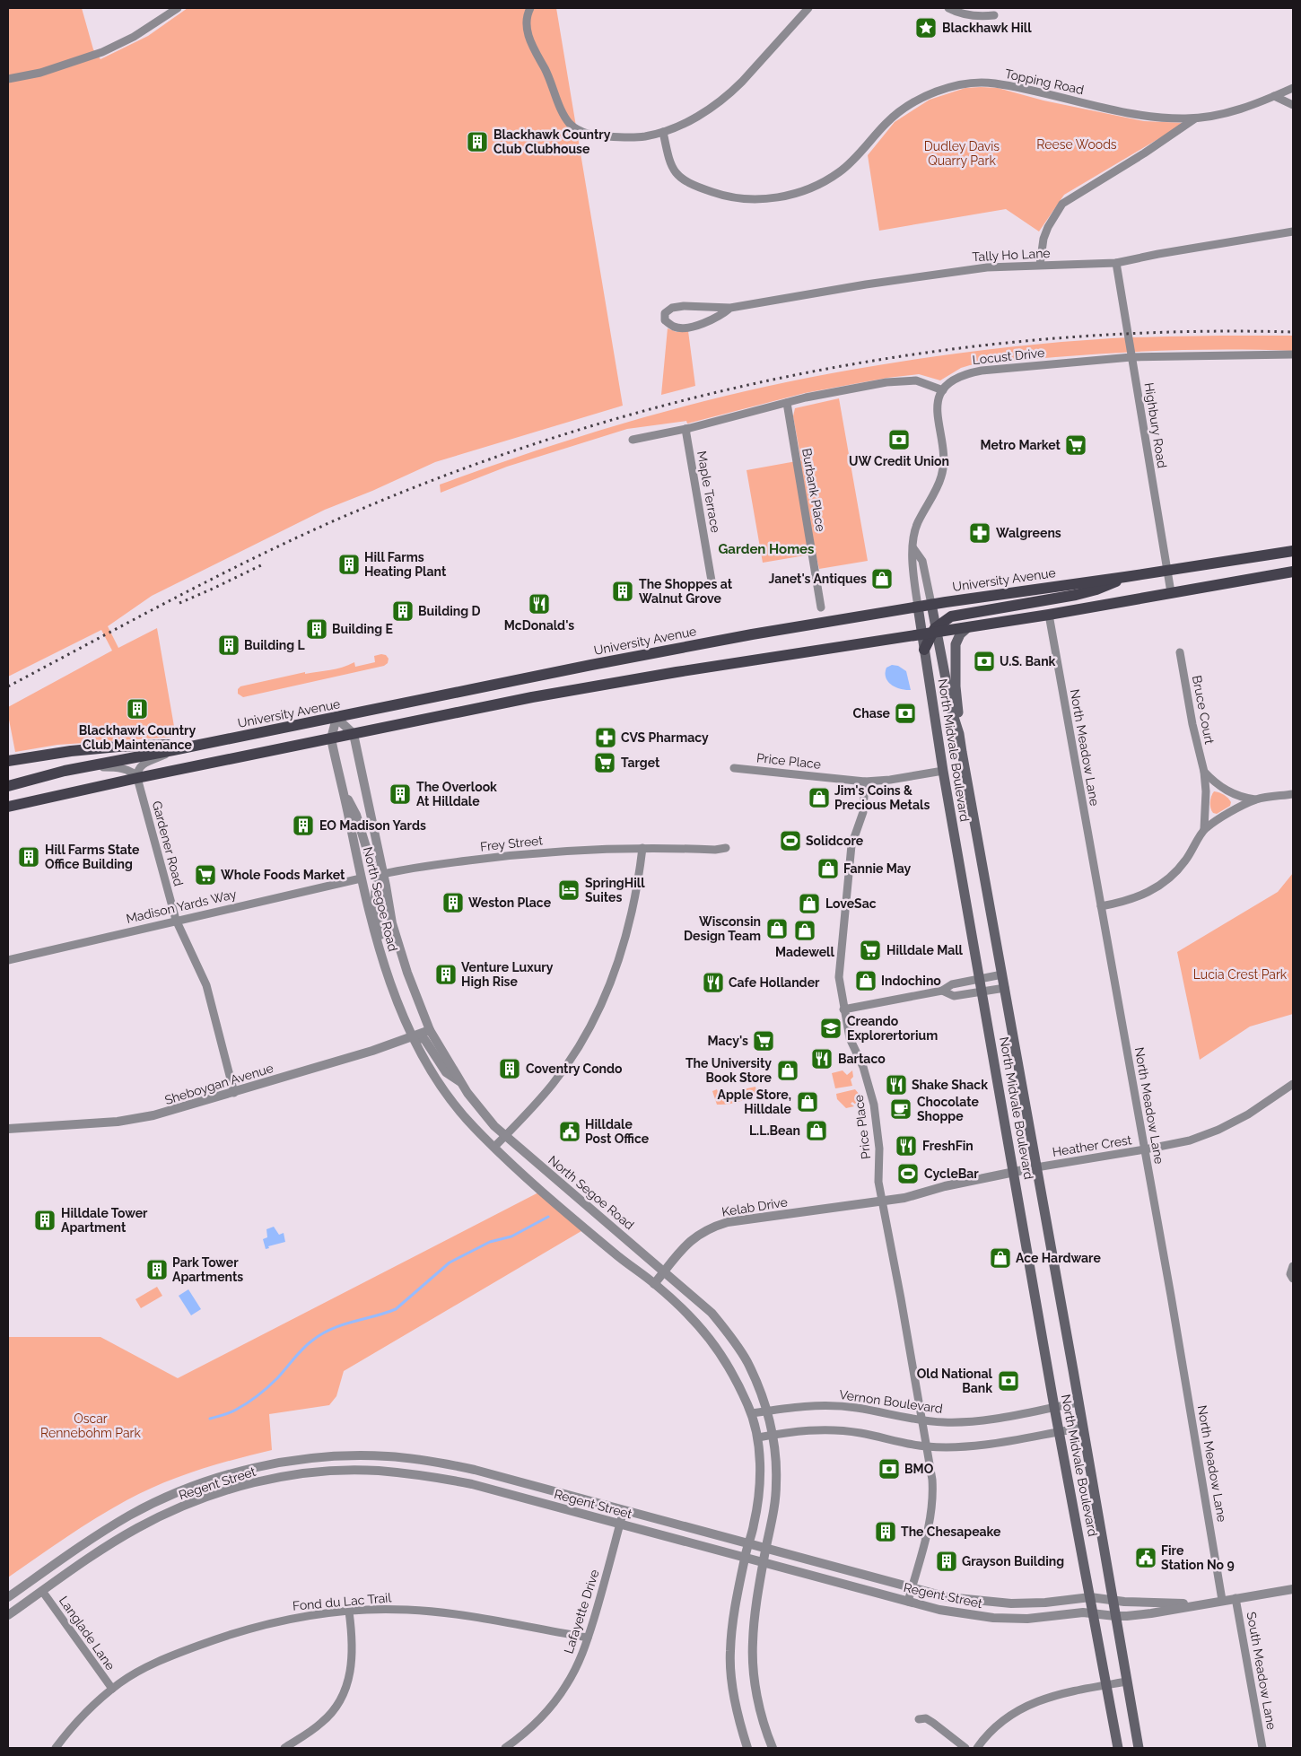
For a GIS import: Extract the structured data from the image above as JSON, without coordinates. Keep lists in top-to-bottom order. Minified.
{"streets":{"main road":["University Avenue","North Midvale Boulevard"],"street":["Topping Road","Tally Ho Lane","Locust Drive","Highbury Road","Burbank Place","Maple Terrace","Bruce Court","North Meadow Lane","Price Place","Gardener Road","Frey Street","North Segoe Road","Madison Yards Way","Sheboygan Avenue","Heather Crest","Kelab Drive","Vernon Boulevard","Regent Street","Fond du Lac Trail","Lafayette Drive","Langlade Lane","South Meadow Lane"]},"crossings":[["Tally Ho Lane","Highbury Road"],["Locust Drive","Highbury Road"],["Highbury Road","University Avenue"],["University Avenue","North Midvale Boulevard"],["University Avenue","North Segoe Road"],["North Meadow Lane","Heather Crest"],["North Meadow Lane","Regent Street"],["North Midvale Boulevard","Heather Crest"],["North Midvale Boulevard","Vernon Boulevard"],["North Midvale Boulevard","Regent Street"],["Price Place","Heather Crest"],["Price Place","Kelab Drive"],["Price Place","Vernon Boulevard"],["Price Place","Regent Street"],["Gardener Road","Madison Yards Way"],["Gardener Road","Sheboygan Avenue"],["Frey Street","North Segoe Road"],["North Segoe Road","Madison Yards Way"],["North Segoe Road","Sheboygan Avenue"],["North Segoe Road","Kelab Drive"],["North Segoe Road","Vernon Boulevard"],["North Segoe Road","Regent Street"],["Heather Crest","Kelab Drive"],["Regent Street","Lafayette Drive"],["Regent Street","Langlade Lane"],["Regent Street","South Meadow Lane"],["Fond du Lac Trail","Lafayette Drive"],["Fond du Lac Trail","Langlade Lane"]],"districts":["Garden Homes"],"parks":["Reese Woods","Dudley Davis Quarry Park","Lucia Crest Park","Oscar Rennebohm Park"],"places":{"place":["Blackhawk Hill"],"building":["Blackhawk Country Club Clubhouse","Hill Farms Heating Plant","The Shoppes at Walnut Grove","Building D","Building E","Building L","Blackhawk Country Club Maintenance","The Overlook At Hilldale","EO Madison Yards","Hill Farms State Office Building","Weston Place","Venture Luxury High Rise","Coventry Condo","Hilldale Tower Apartment","Park Tower Apartments","The Chesapeake","Grayson Building"],"bank":["UW Credit Union","U.S. Bank","Chase","Old National Bank","BMO"],"supermarket":["Metro Market","Target","Whole Foods Market","Hilldale Mall","Macy's"],"pharmacy":["Walgreens","CVS Pharmacy"],"shop":["Janet's Antiques","Jim's Coins & Precious Metals","Fannie May","LoveSac","Wisconsin Design Team","Madewell","Indochino","The University Book Store","Apple Store, Hilldale","L.L.Bean","Ace Hardware"],"restaurant":["McDonald's","Cafe Hollander","Bartaco","Shake Shack","FreshFin"],"sports":["Solidcore","CycleBar"],"hotel":["SpringHill Suites"],"school or university":["Creando Explorertorium"],"cafe":["Chocolate Shoppe"],"public building":["Hilldale Post Office","Fire Station No 9"]}}
